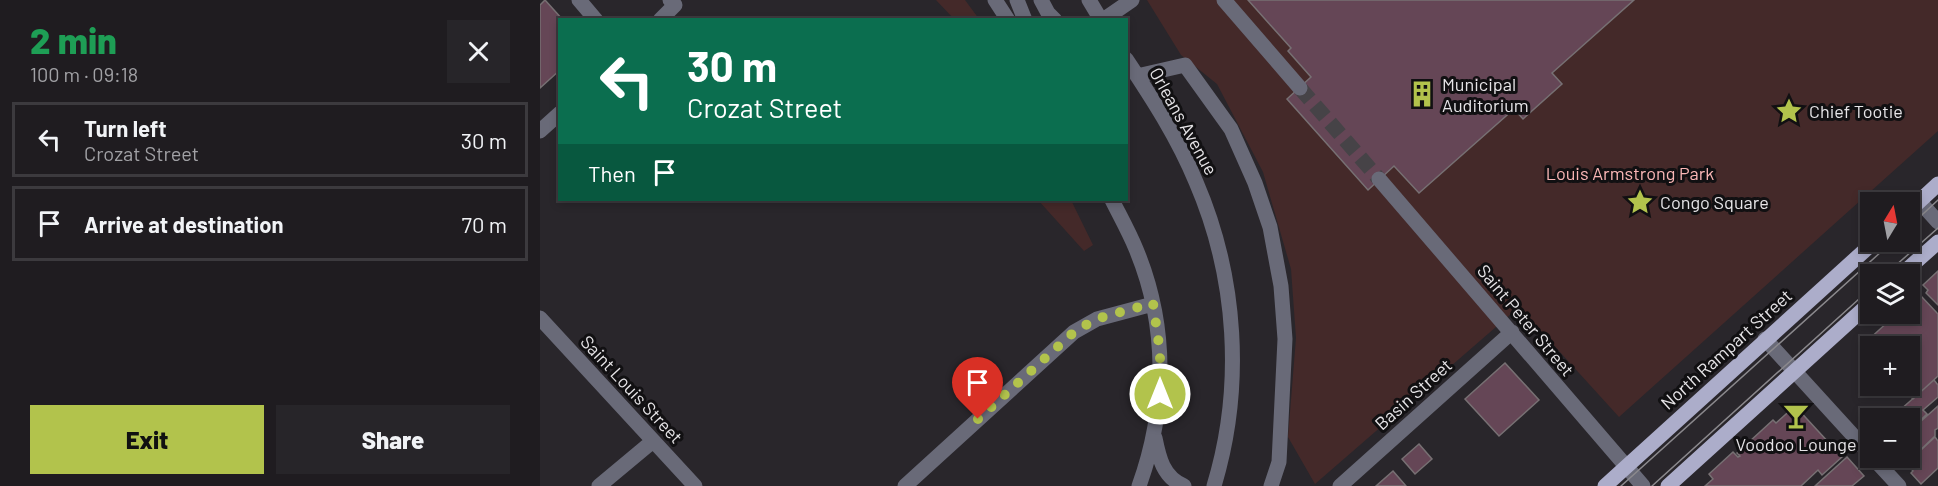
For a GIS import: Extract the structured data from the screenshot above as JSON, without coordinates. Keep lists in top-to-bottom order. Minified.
{"streets":{"main road":["North Rampart Street"],"street":["Orleans Avenue","Saint Peter Street","Saint Louis Street","Basin Street"]},"crossings":[["Saint Peter Street","North Rampart Street"],["Saint Peter Street","Basin Street"]],"parks":["Louis Armstrong Park"],"places":{"building":["Municipal Auditorium"],"place":["Chief Tootie","Congo Square"],"bar":["Voodoo Lounge"]},"north":"top","page":{"heading":["2 min","100 m · 09:18"],"turn":["30 m","Crozat Street"],"list":[{"name":"Turn left","note":"Crozat Street","value":"30 m"},{"name":"Arrive at destination","value":"70 m"}],"then":"Then","map_buttons":["+","−"],"buttons":["Exit","Share"]}}
